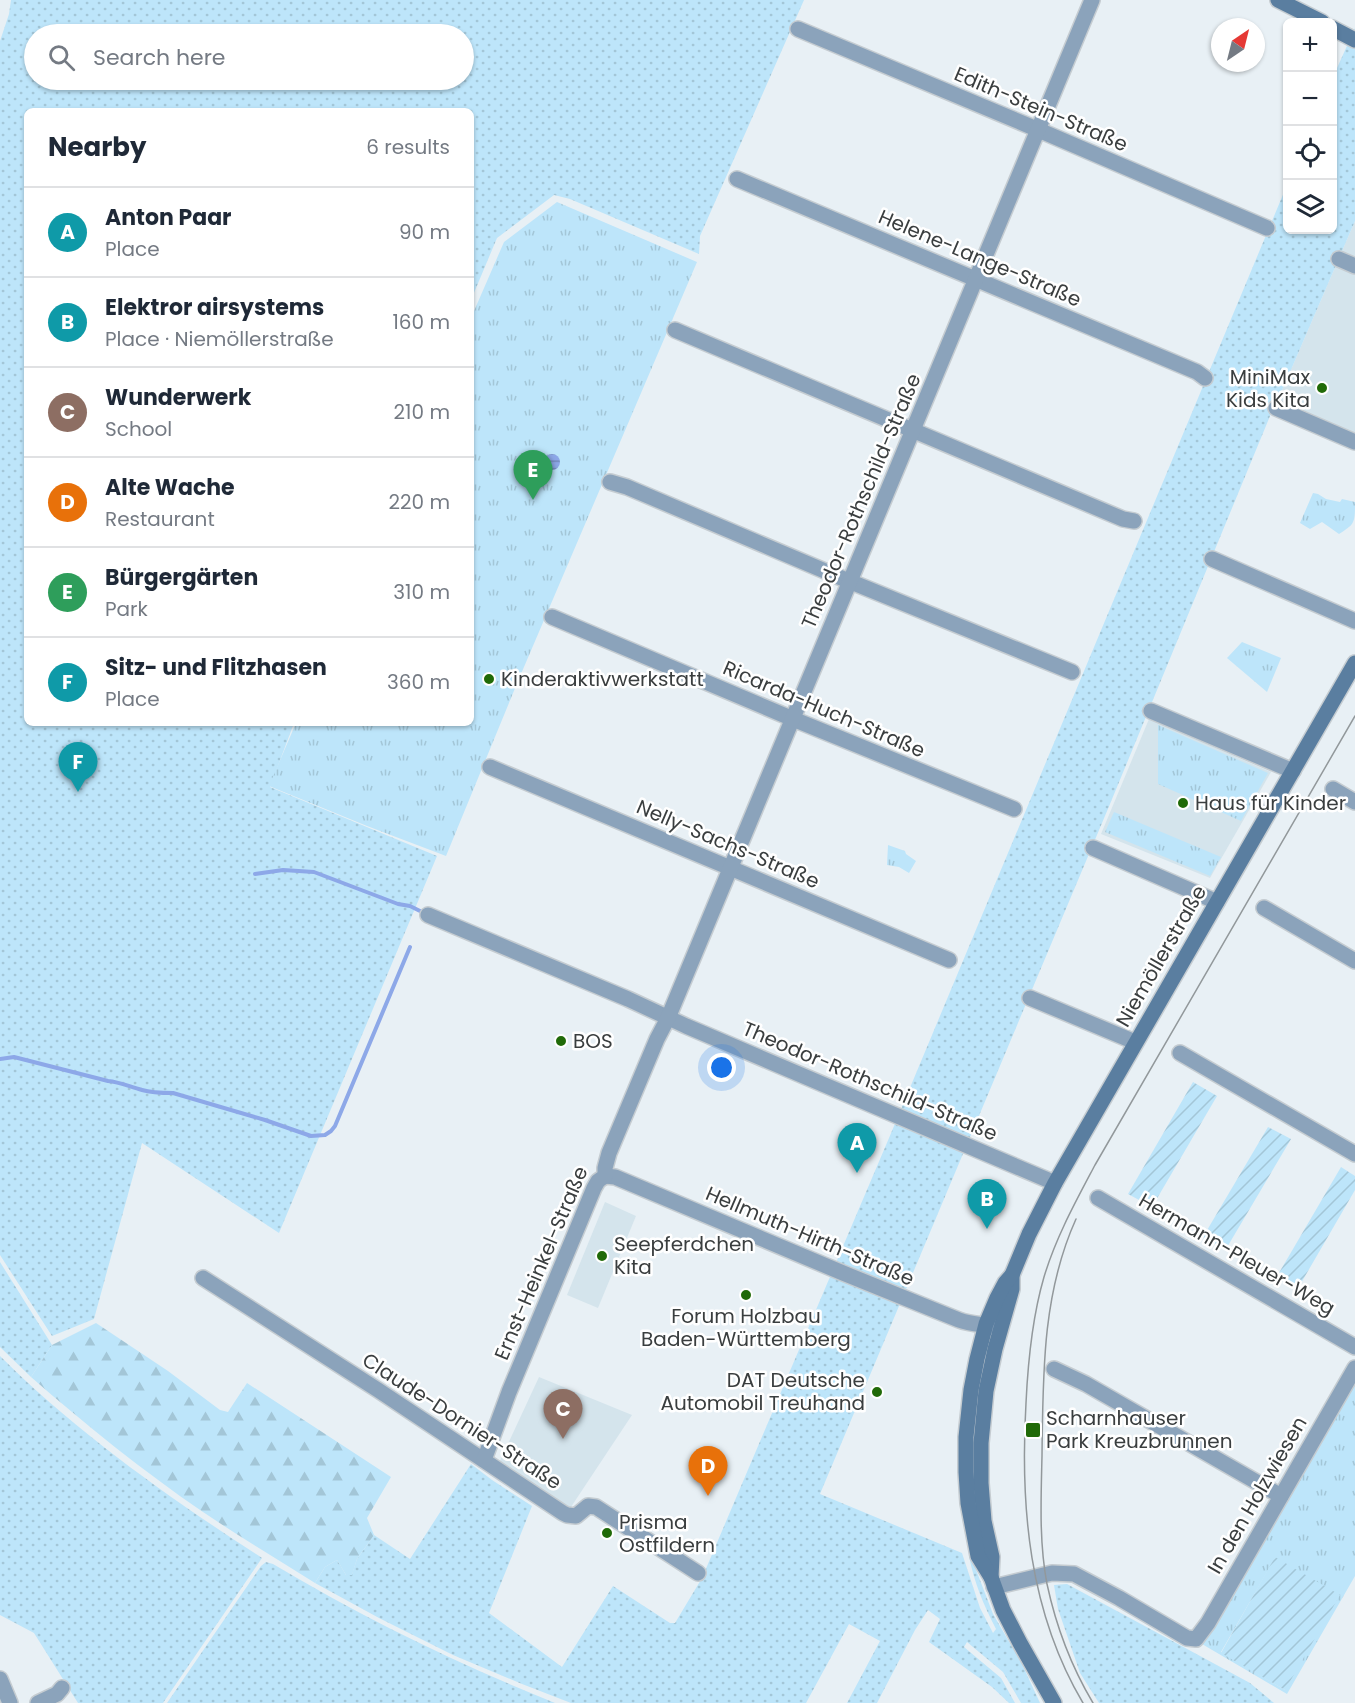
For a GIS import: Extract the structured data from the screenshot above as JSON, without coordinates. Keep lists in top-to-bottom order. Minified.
{"streets":{"main road":["Niemöllerstraße"],"street":["Edith-Stein-Straße","Helene-Lange-Straße","Theodor-Rothschild-Straße","Ricarda-Huch-Straße","Nelly-Sachs-Straße","Hellmuth-Hirth-Straße","Hermann-Pleuer-Weg","Ernst-Heinkel-Straße","Claude-Dornier-Straße","In den Holzwiesen"]},"crossings":[["Edith-Stein-Straße","Theodor-Rothschild-Straße"],["Helene-Lange-Straße","Theodor-Rothschild-Straße"],["Theodor-Rothschild-Straße","Ricarda-Huch-Straße"],["Theodor-Rothschild-Straße","Nelly-Sachs-Straße"],["Theodor-Rothschild-Straße","Niemöllerstraße"],["Theodor-Rothschild-Straße","Ernst-Heinkel-Straße"],["Niemöllerstraße","Hellmuth-Hirth-Straße"],["Niemöllerstraße","In den Holzwiesen"],["Hellmuth-Hirth-Straße","Ernst-Heinkel-Straße"],["Ernst-Heinkel-Straße","Claude-Dornier-Straße"]],"places":{"other":["MiniMax Kids Kita","Kinderaktivwerkstatt","Haus für Kinder","BOS","Seepferdchen Kita","Forum Holzbau Baden-Württemberg","DAT Deutsche Automobil Treuhand","Prisma Ostfildern"],"transit":["Scharnhauser Park Kreuzbrunnen"]},"north":"top right","page":{"map_buttons":["+","−"],"search":"Search here","heading":["Nearby","6 results"],"list":[{"mark":"A","name":"Anton Paar","note":"Place","value":"90 m"},{"mark":"B","name":"Elektror airsystems","note":"Place · Niemöllerstraße","value":"160 m"},{"mark":"C","name":"Wunderwerk","note":"School","value":"210 m"},{"mark":"D","name":"Alte Wache","note":"Restaurant","value":"220 m"},{"mark":"E","name":"Bürgergärten","note":"Park","value":"310 m"},{"mark":"F","name":"Sitz- und Flitzhasen","note":"Place","value":"360 m"}],"pins":["E","F","A","B","C","D"]}}
